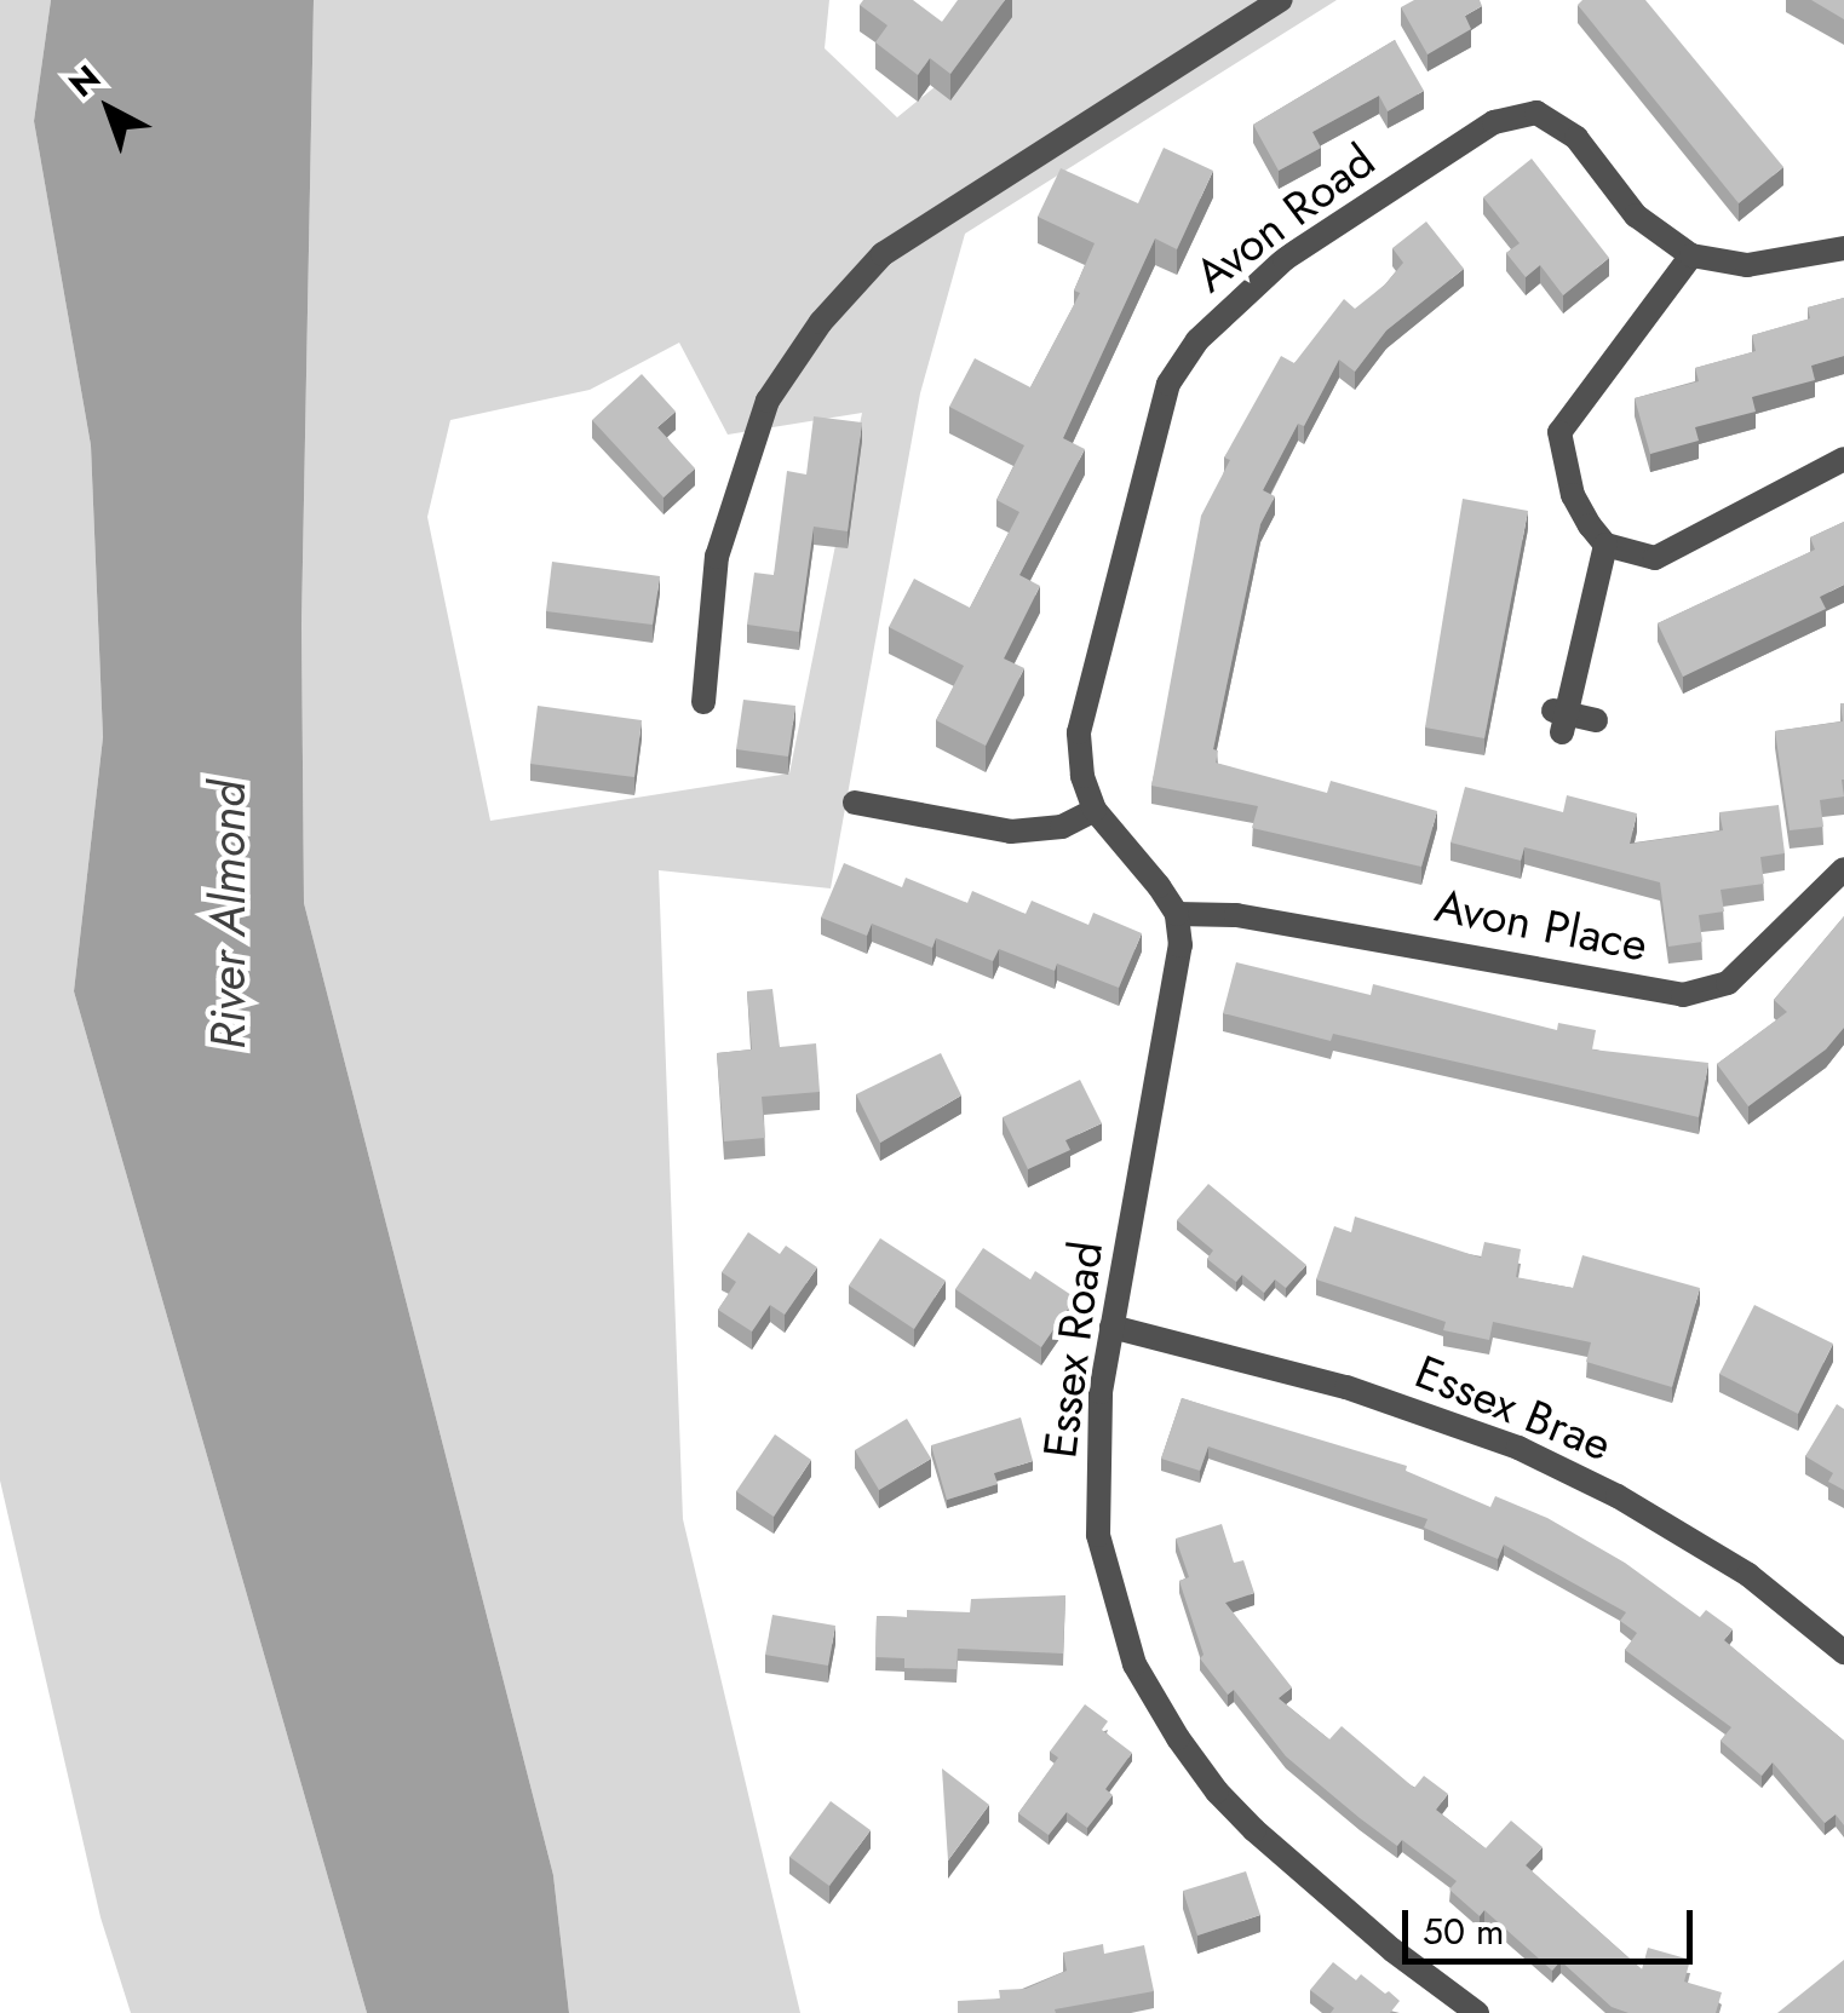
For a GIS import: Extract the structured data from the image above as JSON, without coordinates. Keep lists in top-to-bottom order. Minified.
{"streets":{"street":["Avon Road","Avon Place","Essex Road","Essex Brae"]},"crossings":[["Avon Road","Avon Place"],["Avon Road","Essex Road"],["Avon Place","Essex Road"],["Essex Road","Essex Brae"]],"water":["River Almond"],"scale_bar":"50 m","north":"top left"}
